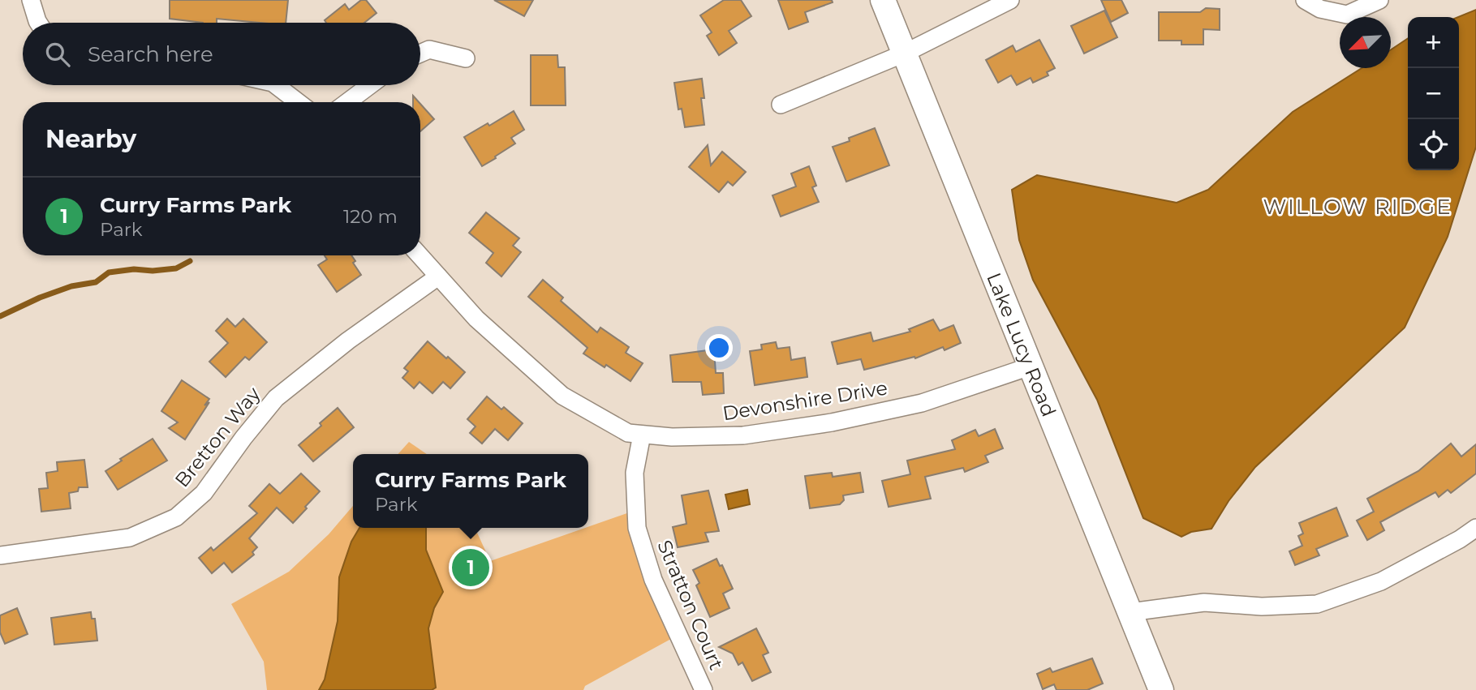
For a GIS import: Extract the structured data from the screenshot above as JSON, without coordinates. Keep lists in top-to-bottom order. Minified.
{"streets":{"street":["Lake Lucy Road","Devonshire Drive","Bretton Way","Stratton Court"]},"crossings":[["Lake Lucy Road","Devonshire Drive"],["Devonshire Drive","Bretton Way"],["Devonshire Drive","Stratton Court"]],"districts":["WILLOW RIDGE"],"north":"bottom left","page":{"map_buttons":["+","−"],"search":"Search here","heading":"Nearby","list":[{"mark":"1","name":"Curry Farms Park","note":"Park","value":"120 m"}],"popup":["Curry Farms Park","Park"],"pins":"1"}}
